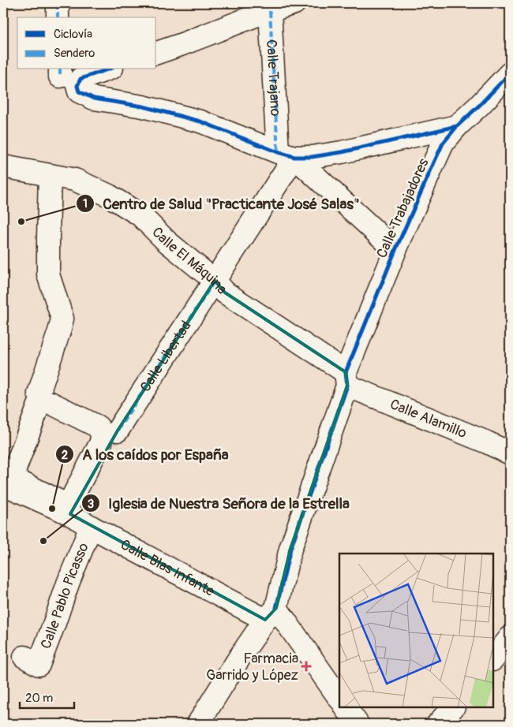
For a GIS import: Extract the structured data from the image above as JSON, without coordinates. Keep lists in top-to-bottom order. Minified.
{"streets":{"street":["Calle Trajano","Calle Trabajadores","Calle El Máquina","Calle Libertad","Calle Alamillo","Calle Blas Infante","Calle Pablo Picasso"]},"crossings":[["Calle Trajano","Calle Libertad"],["Calle Trabajadores","Calle El Máquina"],["Calle Trabajadores","Calle Alamillo"],["Calle Trabajadores","Calle Blas Infante"],["Calle El Máquina","Calle Libertad"],["Calle El Máquina","Calle Alamillo"],["Calle Blas Infante","Calle Pablo Picasso"]],"places":{"other":["Centro de Salud \"Practicante José Salas\"","A los caídos por España","Iglesia de Nuestra Señora de la Estrella"],"health":["Farmacia Garrido y López"]},"legend":["Ciclovía","Sendero"],"scale_bar":"20 m"}
